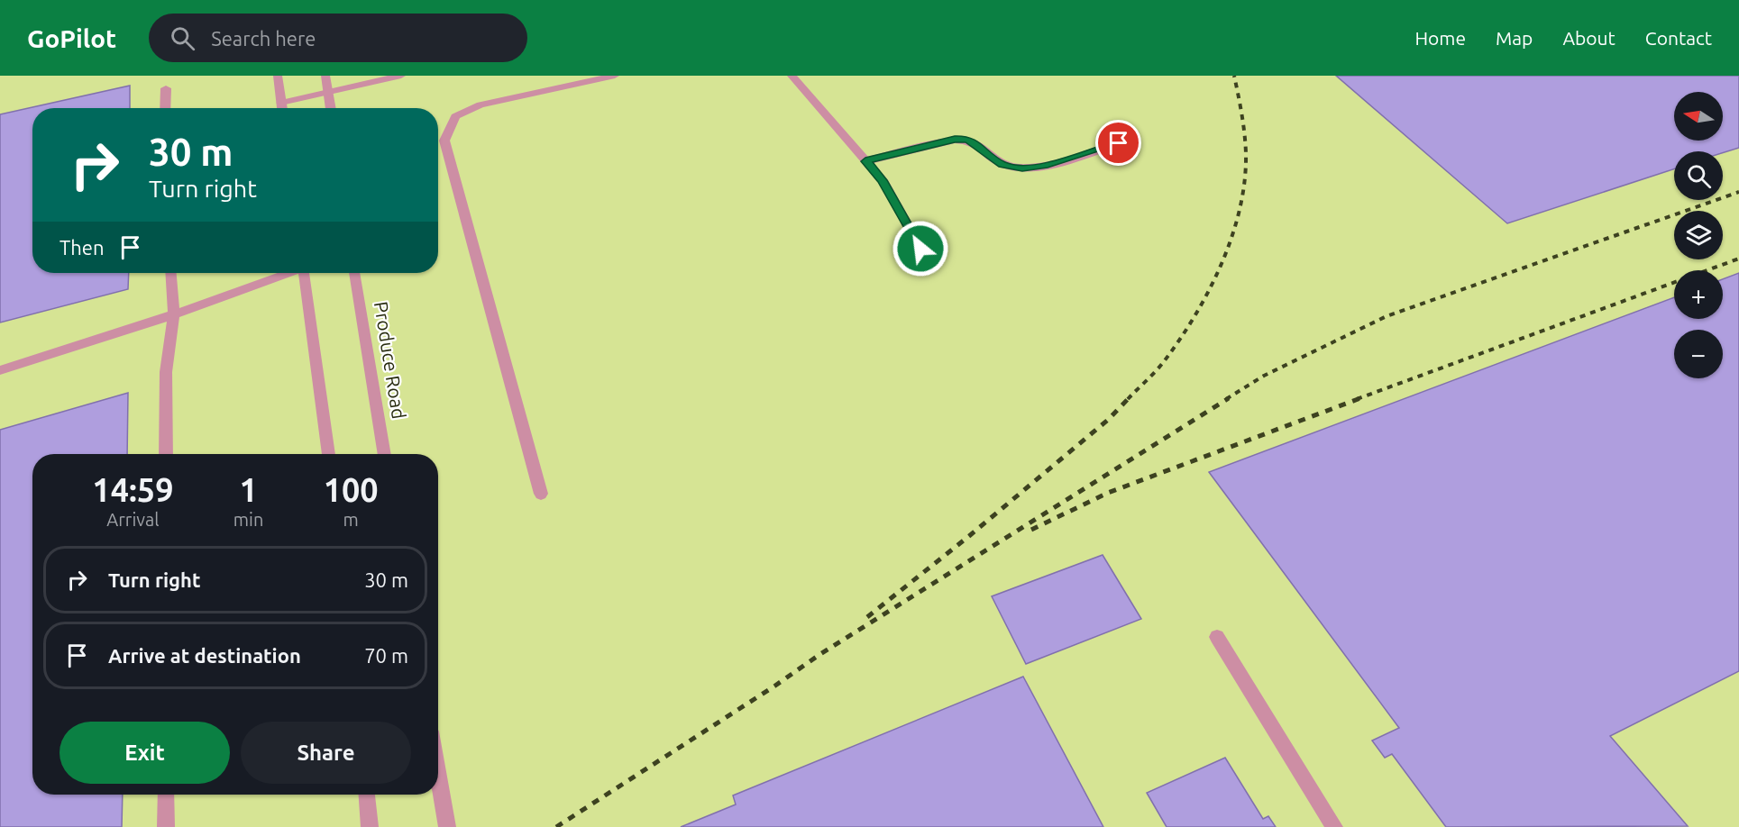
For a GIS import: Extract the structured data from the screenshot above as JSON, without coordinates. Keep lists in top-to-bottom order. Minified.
{"streets":{"street":["Produce Road"]},"north":"left","page":{"header":"GoPilot","search":"Search here","nav":["Home","Map","About","Contact"],"map_buttons":["+","−"],"turn":["30 m","Turn right"],"then":"Then","eta":["14:59","Arrival","1","min","100","m"],"list":[{"name":"Turn right","value":"30 m"},{"name":"Arrive at destination","value":"70 m"}],"buttons":["Exit","Share"]}}
